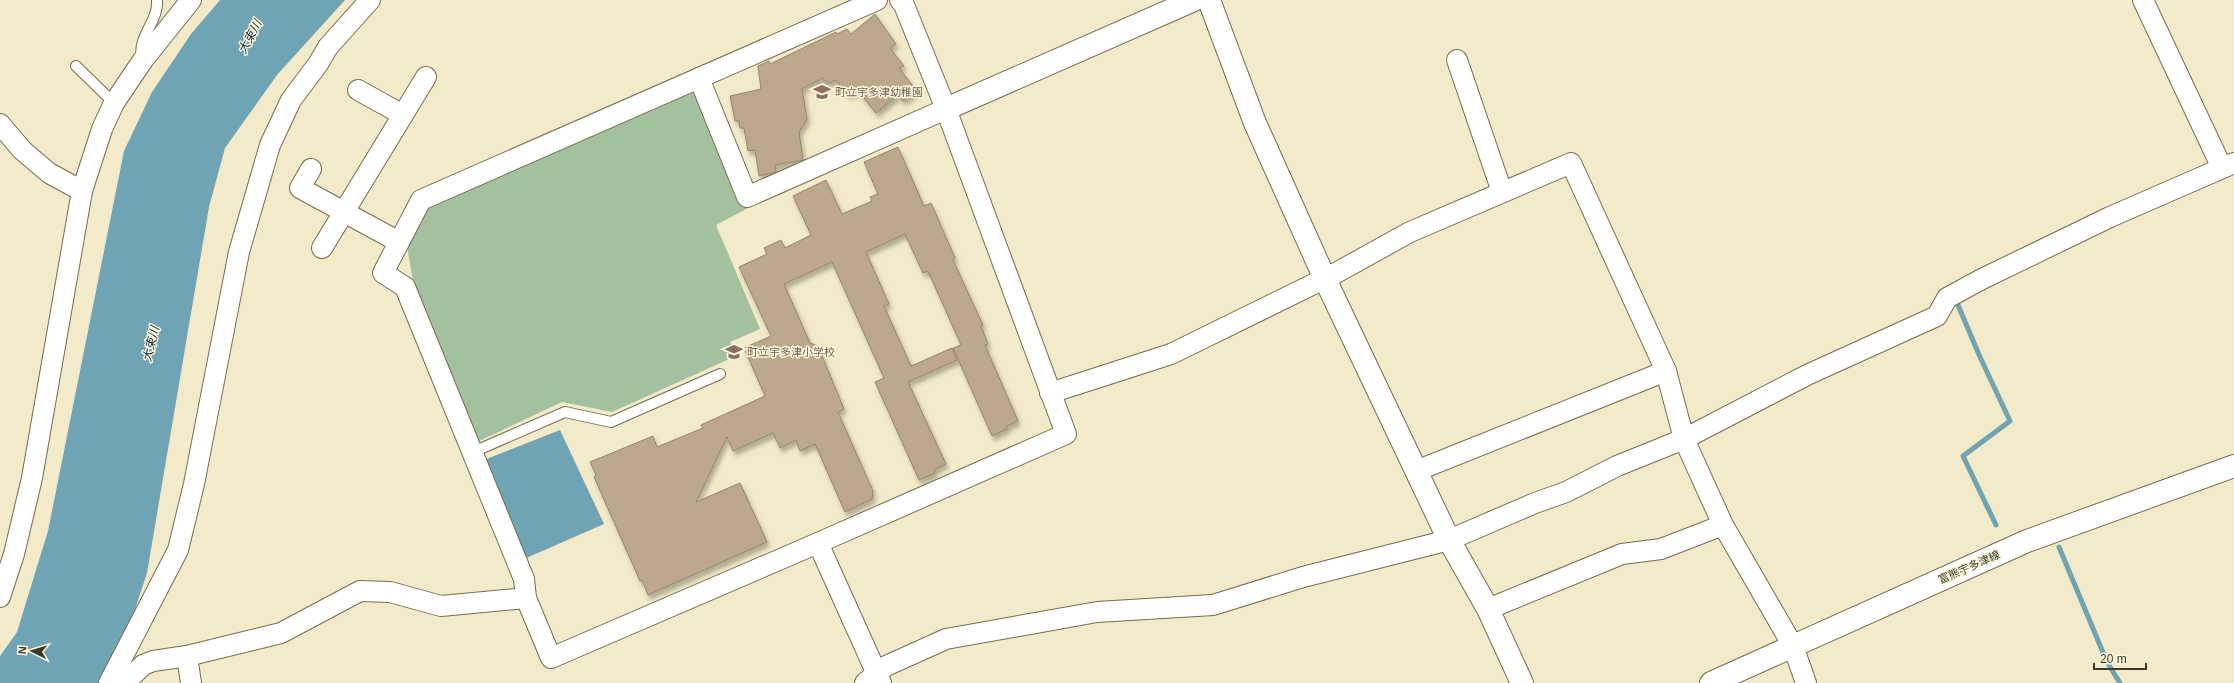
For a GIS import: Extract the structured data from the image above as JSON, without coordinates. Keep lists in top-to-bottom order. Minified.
{"streets":{"street":["富熊宇多津線"]},"water":["大束川"],"places":{"school or university":["町立宇多津幼稚園","町立宇多津小学校"]},"scale_bar":"20 m","north":"left"}
